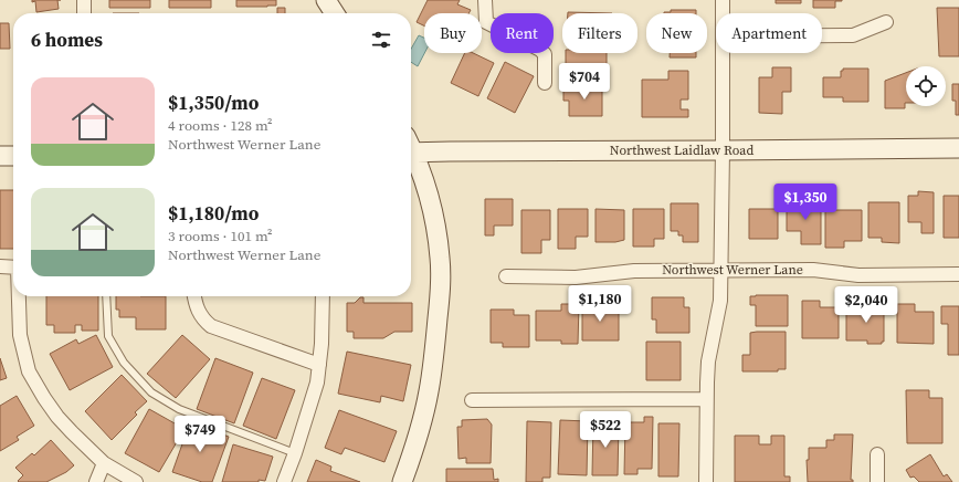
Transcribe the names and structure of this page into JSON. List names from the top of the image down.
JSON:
{
  "streets": {
    "main road": ["Northwest Laidlaw Road"],
    "street": ["Northwest Werner Lane"]
  },
  "page": {
    "chip": [
      "Buy",
      "Rent",
      "Filters",
      "New",
      "Apartment"
    ],
    "heading": "6 homes",
    "price": [
      "$704",
      "$1,350",
      "$1,180",
      "$2,040",
      "$522",
      "$749"
    ],
    "list": [
      {
        "name": "$1,350/mo",
        "note": "4 rooms · 128 m² · Northwest Werner Lane"
      },
      {
        "name": "$1,180/mo",
        "note": "3 rooms · 101 m² · Northwest Werner Lane"
      }
    ]
  }
}
